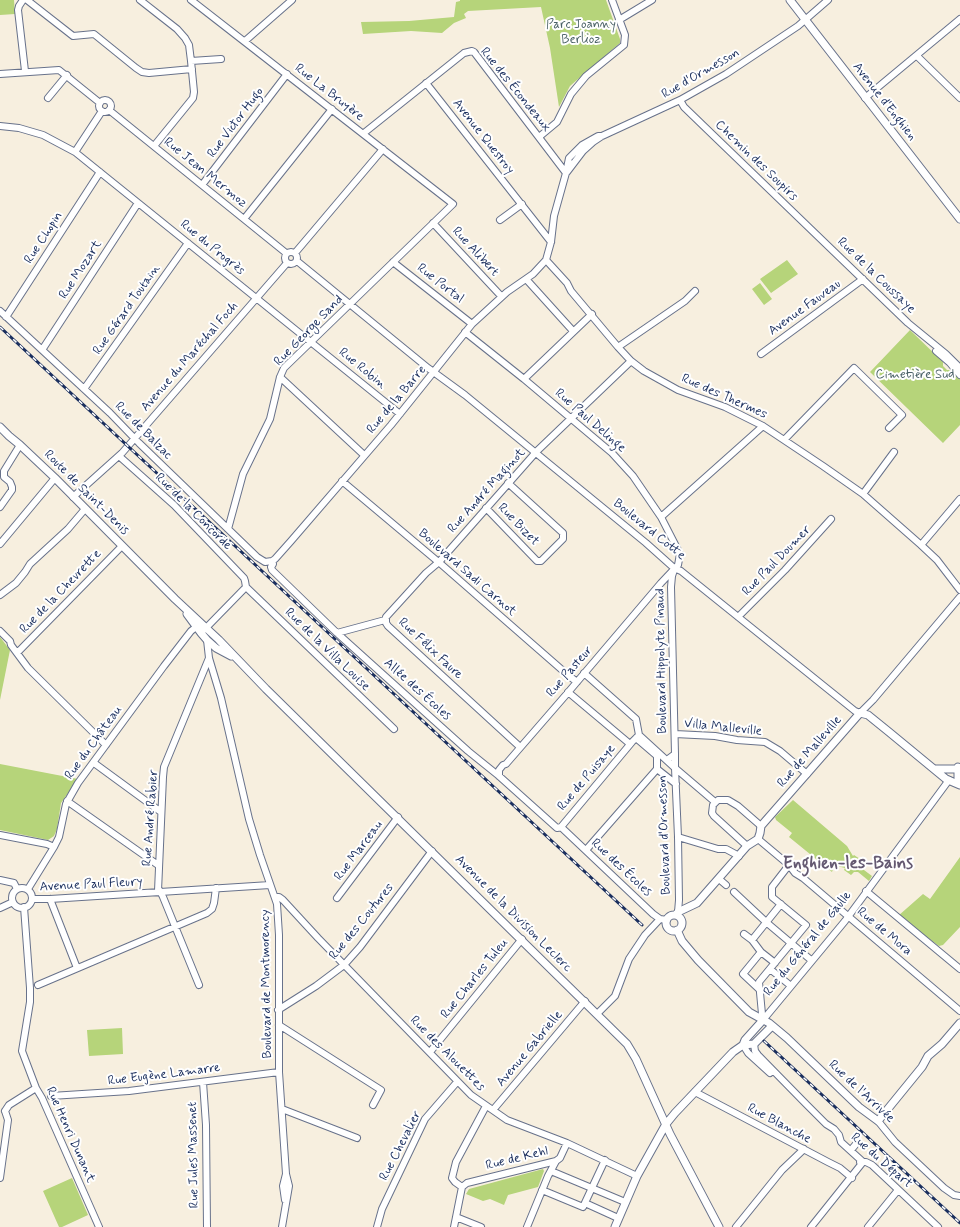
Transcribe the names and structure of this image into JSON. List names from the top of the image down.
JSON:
{
  "streets": {
    "main road": [
      "Avenue d'Enghien",
      "Route de Saint-Denis",
      "Boulevard Cotte",
      "Rue de Malleville",
      "Avenue de la Division Leclerc",
      "Rue du Général de Gaulle",
      "Rue de l'Arrivée"
    ],
    "street": [
      "Rue d'Ormesson",
      "Rue des Écondeaux",
      "Rue La Bruyère",
      "Rue Victor Hugo",
      "Avenue Questroy",
      "Chemin des Soupirs",
      "Rue Jean Mermoz",
      "Rue Chopin",
      "Rue du Progrès",
      "Rue Alibert",
      "Rue Mozart",
      "Rue de la Coussaye",
      "Rue Portal",
      "Avenue Fauveau",
      "Rue Gérard Toutain",
      "Rue George Sand",
      "Avenue du Maréchal Foch",
      "Rue Robin",
      "Rue des Thermes",
      "Rue de la Barre",
      "Rue Paul Delinge",
      "Rue de Balzac",
      "Rue André Maginot",
      "Rue de la Concorde",
      "Rue Bizet",
      "Rue Paul Doumer",
      "Boulevard Sadi Carnot",
      "Rue de la Chevrette",
      "Rue Félix Faure",
      "Rue de la Villa Louise",
      "Boulevard Hippolyte Pinaud",
      "Rue Pasteur",
      "Allée des Écoles",
      "Villa Malleville",
      "Rue du Château",
      "Rue de Puisaye",
      "Rue André Rabier",
      "Boulevard d'Ormesson",
      "Rue Marceau",
      "Rue des Écoles",
      "Avenue Paul Fleury",
      "Rue des Coutures",
      "Rue de Mora",
      "Rue Charles Tuleu",
      "Boulevard de Montmorency",
      "Avenue Gabrielle",
      "Rue des Alouettes",
      "Rue Eugène Lamarre",
      "Rue Blanche",
      "Rue Henri Dunant",
      "Rue Chevalier",
      "Rue Jules Massenet",
      "Rue de Kehl",
      "Rue du Départ"
    ]
  },
  "crossings": [
    ["Rue d'Ormesson", "Rue des Écondeaux"],
    ["Rue d'Ormesson", "Avenue d'Enghien"],
    ["Rue d'Ormesson", "Avenue Questroy"],
    ["Rue d'Ormesson", "Chemin des Soupirs"],
    ["Rue d'Ormesson", "Rue des Thermes"],
    ["Rue d'Ormesson", "Rue de la Barre"],
    ["Rue des Écondeaux", "Rue La Bruyère"],
    ["Rue des Écondeaux", "Avenue Questroy"],
    ["Rue La Bruyère", "Rue Victor Hugo"],
    ["Rue La Bruyère", "Rue George Sand"],
    ["Rue Victor Hugo", "Rue Jean Mermoz"],
    ["Chemin des Soupirs", "Rue de la Coussaye"],
    ["Rue Jean Mermoz", "Avenue du Maréchal Foch"],
    ["Rue Chopin", "Rue du Progrès"],
    ["Rue Chopin", "Rue de Balzac"],
    ["Rue du Progrès", "Rue Mozart"],
    ["Rue du Progrès", "Rue Gérard Toutain"],
    ["Rue du Progrès", "Rue George Sand"],
    ["Rue du Progrès", "Avenue du Maréchal Foch"],
    ["Rue du Progrès", "Rue Robin"],
    ["Rue Alibert", "Rue George Sand"],
    ["Rue Alibert", "Rue de la Barre"],
    ["Rue Mozart", "Rue de Balzac"],
    ["Rue de la Coussaye", "Avenue Fauveau"],
    ["Rue Portal", "Rue George Sand"],
    ["Rue Portal", "Rue de la Barre"],
    ["Rue Gérard Toutain", "Rue de Balzac"],
    ["Rue George Sand", "Rue Robin"],
    ["Rue George Sand", "Rue de Balzac"],
    ["Rue George Sand", "Boulevard Cotte"],
    ["Avenue du Maréchal Foch", "Rue de Balzac"],
    ["Avenue du Maréchal Foch", "Route de Saint-Denis"],
    ["Avenue du Maréchal Foch", "Rue de la Concorde"],
    ["Rue Robin", "Rue de la Barre"],
    ["Rue des Thermes", "Rue de la Barre"],
    ["Rue des Thermes", "Rue André Maginot"],
    ["Rue de la Barre", "Rue Paul Delinge"],
    ["Rue de la Barre", "Rue de Balzac"],
    ["Rue de la Barre", "Boulevard Cotte"],
    ["Rue de la Barre", "Boulevard Sadi Carnot"],
    ["Rue de la Barre", "Allée des Écoles"],
    ["Rue Paul Delinge", "Rue André Maginot"],
    ["Rue Paul Delinge", "Boulevard Cotte"],
    ["Rue Paul Delinge", "Boulevard Hippolyte Pinaud"],
    ["Rue Paul Delinge", "Rue Pasteur"],
    ["Rue de Balzac", "Allée des Écoles"],
    ["Rue André Maginot", "Rue Bizet"],
    ["Rue André Maginot", "Boulevard Cotte"],
    ["Rue André Maginot", "Boulevard Sadi Carnot"],
    ["Rue André Maginot", "Rue Félix Faure"],
    ["Route de Saint-Denis", "Rue de la Chevrette"],
    ["Route de Saint-Denis", "Avenue de la Division Leclerc"],
    ["Rue de la Concorde", "Rue de la Villa Louise"],
    ["Boulevard Cotte", "Rue Paul Doumer"],
    ["Boulevard Cotte", "Boulevard Hippolyte Pinaud"],
    ["Boulevard Cotte", "Rue Pasteur"],
    ["Boulevard Cotte", "Rue de Malleville"],
    ["Boulevard Cotte", "Rue du Général de Gaulle"],
    ["Boulevard Sadi Carnot", "Rue Félix Faure"],
    ["Boulevard Sadi Carnot", "Rue Pasteur"],
    ["Rue Félix Faure", "Rue Pasteur"],
    ["Boulevard Hippolyte Pinaud", "Rue Pasteur"],
    ["Boulevard Hippolyte Pinaud", "Villa Malleville"],
    ["Boulevard Hippolyte Pinaud", "Boulevard d'Ormesson"],
    ["Rue Pasteur", "Allée des Écoles"],
    ["Allée des Écoles", "Rue de Puisaye"],
    ["Allée des Écoles", "Rue des Écoles"],
    ["Villa Malleville", "Rue de Malleville"],
    ["Rue du Château", "Avenue Paul Fleury"],
    ["Rue du Château", "Avenue de la Division Leclerc"],
    ["Rue du Château", "Rue Henri Dunant"],
    ["Rue de Malleville", "Rue de Mora"],
    ["Rue de Puisaye", "Boulevard d'Ormesson"],
    ["Rue de Puisaye", "Rue des Écoles"],
    ["Rue André Rabier", "Avenue Paul Fleury"],
    ["Rue André Rabier", "Avenue de la Division Leclerc"],
    ["Rue André Rabier", "Boulevard de Montmorency"],
    ["Rue Marceau", "Avenue de la Division Leclerc"],
    ["Avenue Paul Fleury", "Boulevard de Montmorency"],
    ["Avenue Paul Fleury", "Rue Henri Dunant"],
    ["Avenue de la Division Leclerc", "Rue des Coutures"],
    ["Avenue de la Division Leclerc", "Rue du Général de Gaulle"],
    ["Avenue de la Division Leclerc", "Rue Charles Tuleu"],
    ["Avenue de la Division Leclerc", "Boulevard de Montmorency"],
    ["Avenue de la Division Leclerc", "Avenue Gabrielle"],
    ["Rue des Coutures", "Boulevard de Montmorency"],
    ["Rue des Coutures", "Rue des Alouettes"],
    ["Rue de Mora", "Rue du Général de Gaulle"],
    ["Rue du Général de Gaulle", "Rue des Alouettes"],
    ["Rue du Général de Gaulle", "Rue de l'Arrivée"],
    ["Rue du Général de Gaulle", "Rue Blanche"],
    ["Rue Charles Tuleu", "Rue des Alouettes"],
    ["Boulevard de Montmorency", "Rue des Alouettes"],
    ["Boulevard de Montmorency", "Rue Eugène Lamarre"],
    ["Avenue Gabrielle", "Rue des Alouettes"],
    ["Rue des Alouettes", "Rue Chevalier"],
    ["Rue des Alouettes", "Rue de Kehl"],
    ["Rue Eugène Lamarre", "Rue Jules Massenet"]
  ],
  "districts": ["Enghien-les-Bains"],
  "parks": ["Parc Joanny Berlioz", "Cimetière Sud"]
}
